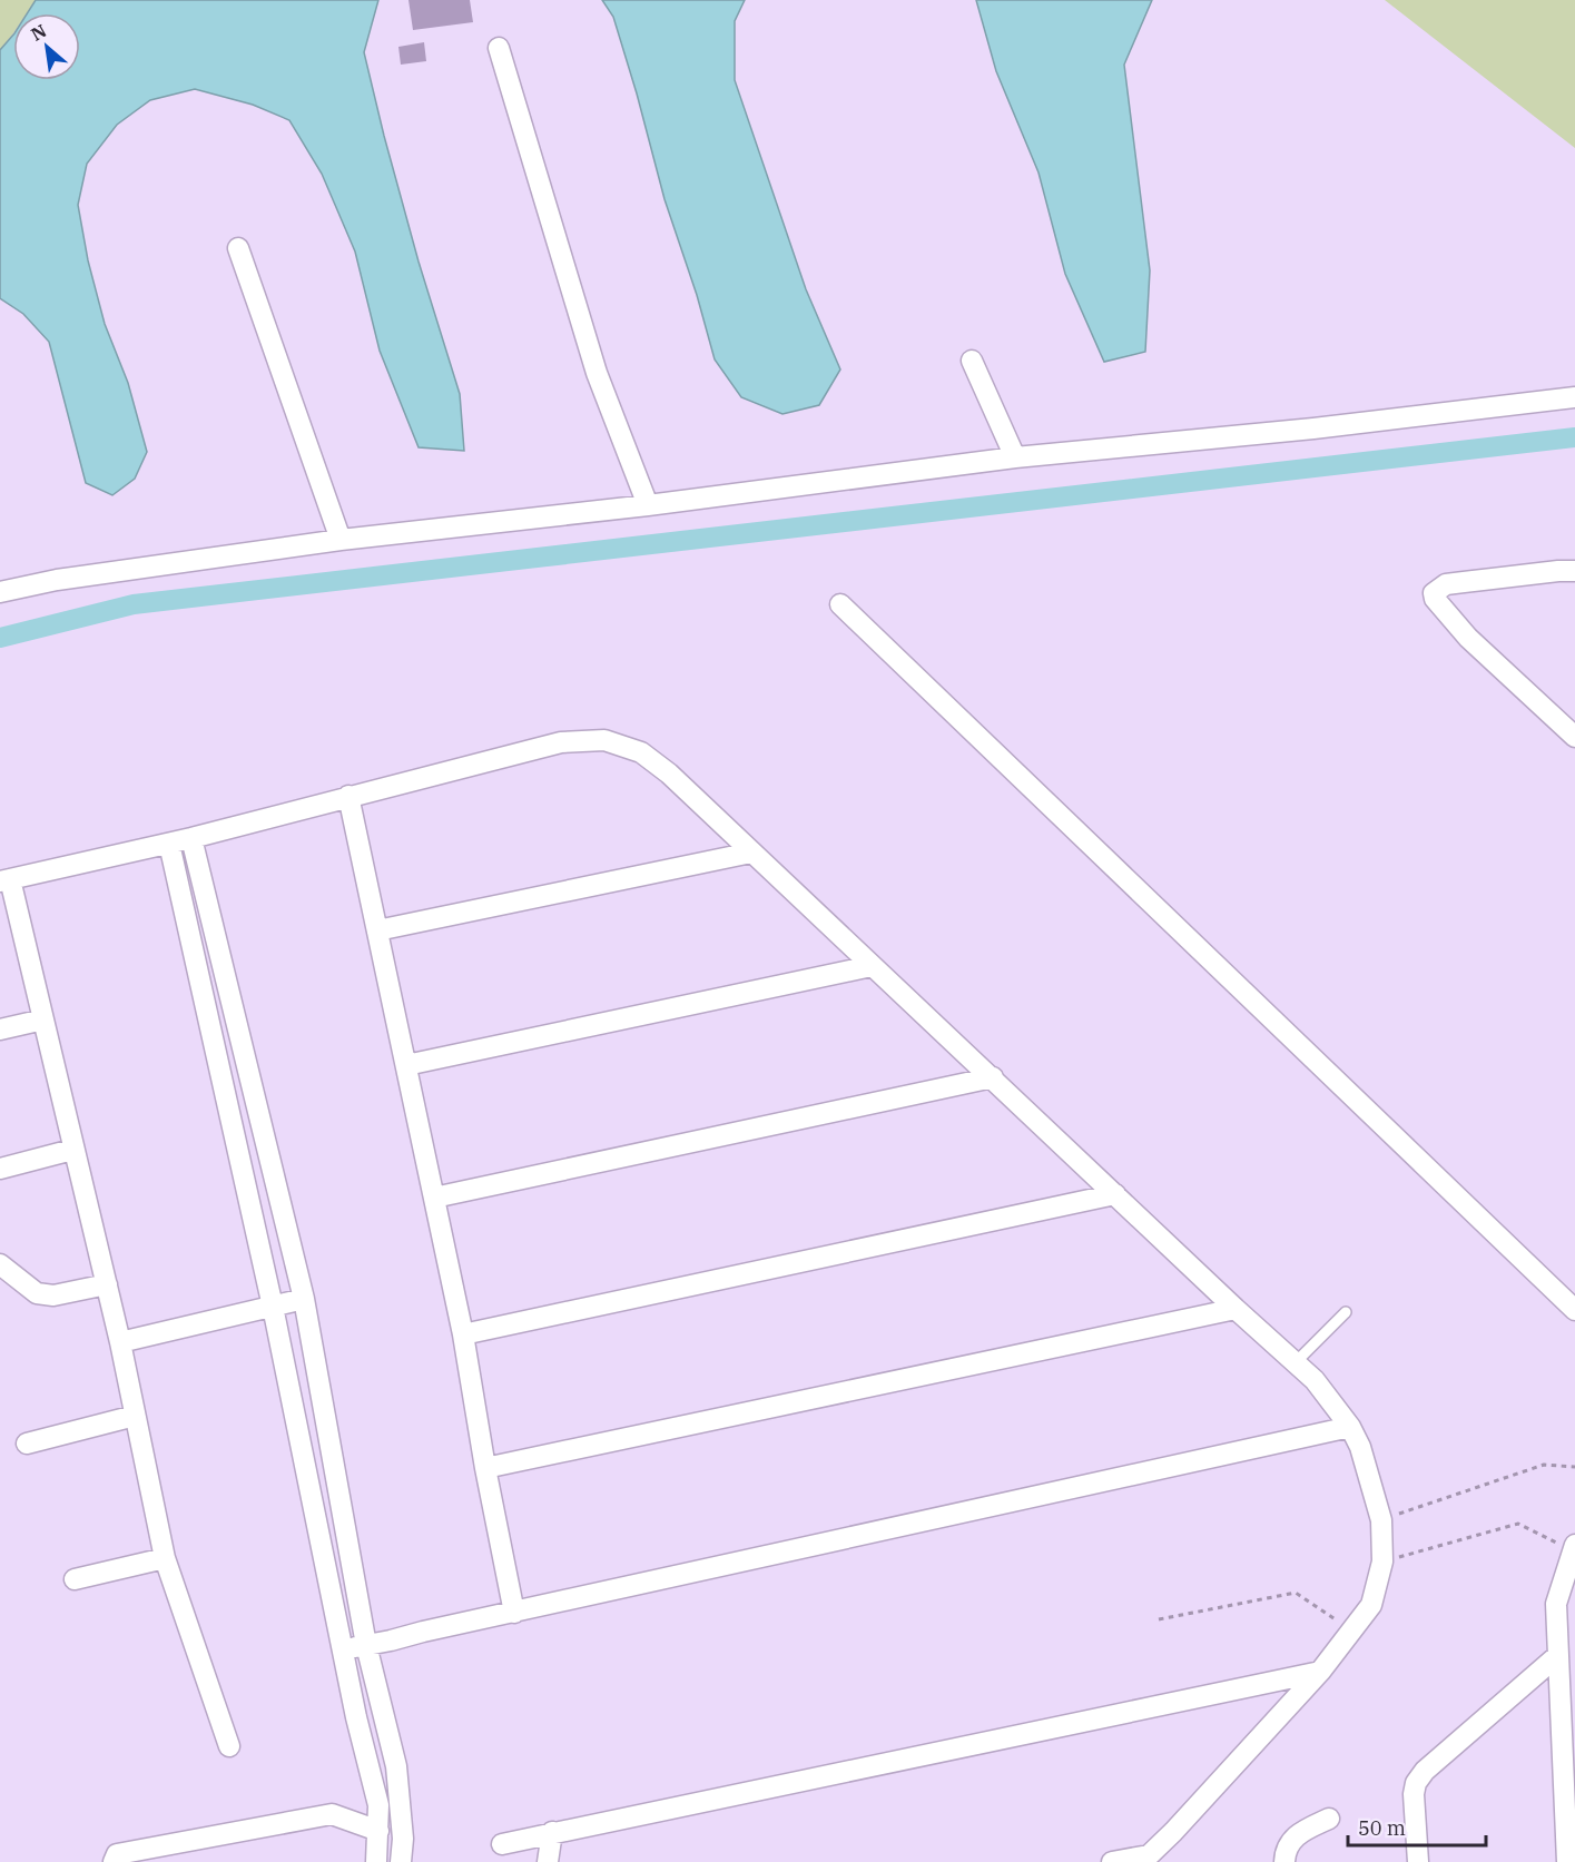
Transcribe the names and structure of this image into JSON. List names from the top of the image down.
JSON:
{
  "scale_bar": "50 m",
  "north": "top left"
}
